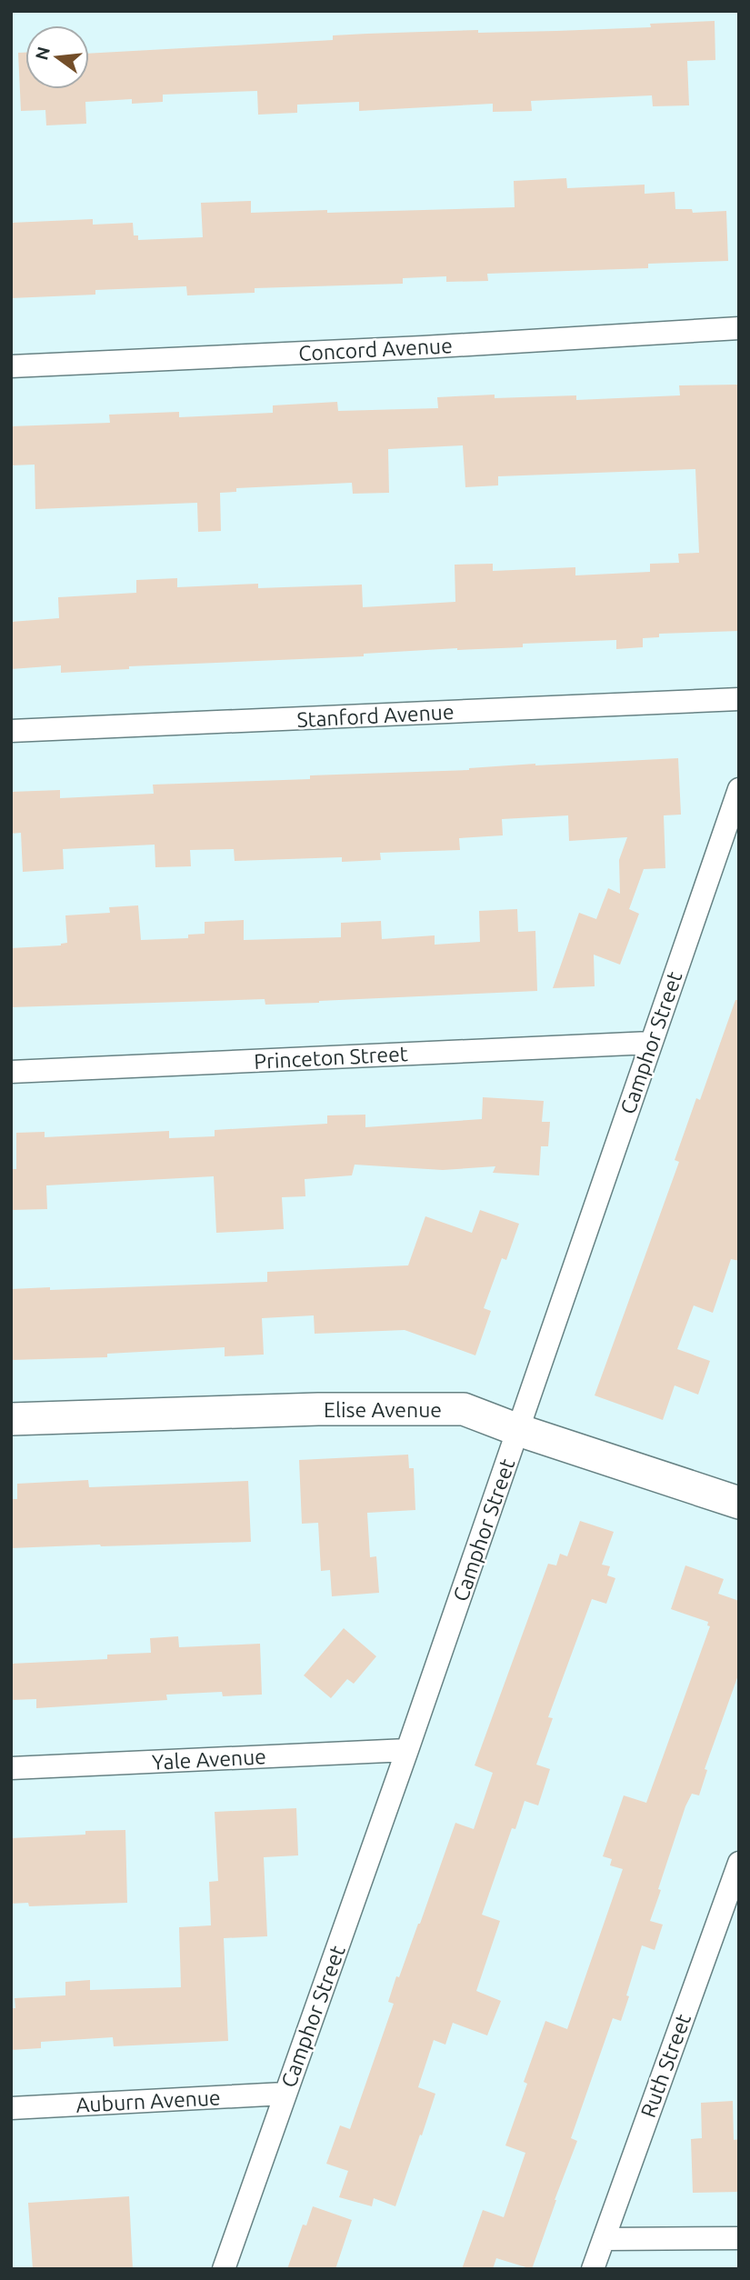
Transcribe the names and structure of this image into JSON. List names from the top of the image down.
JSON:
{
  "streets": {
    "street": [
      "Concord Avenue",
      "Stanford Avenue",
      "Camphor Street",
      "Princeton Street",
      "Elise Avenue",
      "Yale Avenue",
      "Ruth Street",
      "Auburn Avenue"
    ]
  },
  "crossings": [
    ["Camphor Street", "Princeton Street"],
    ["Camphor Street", "Elise Avenue"],
    ["Camphor Street", "Yale Avenue"],
    ["Camphor Street", "Auburn Avenue"]
  ],
  "north": "left"
}
